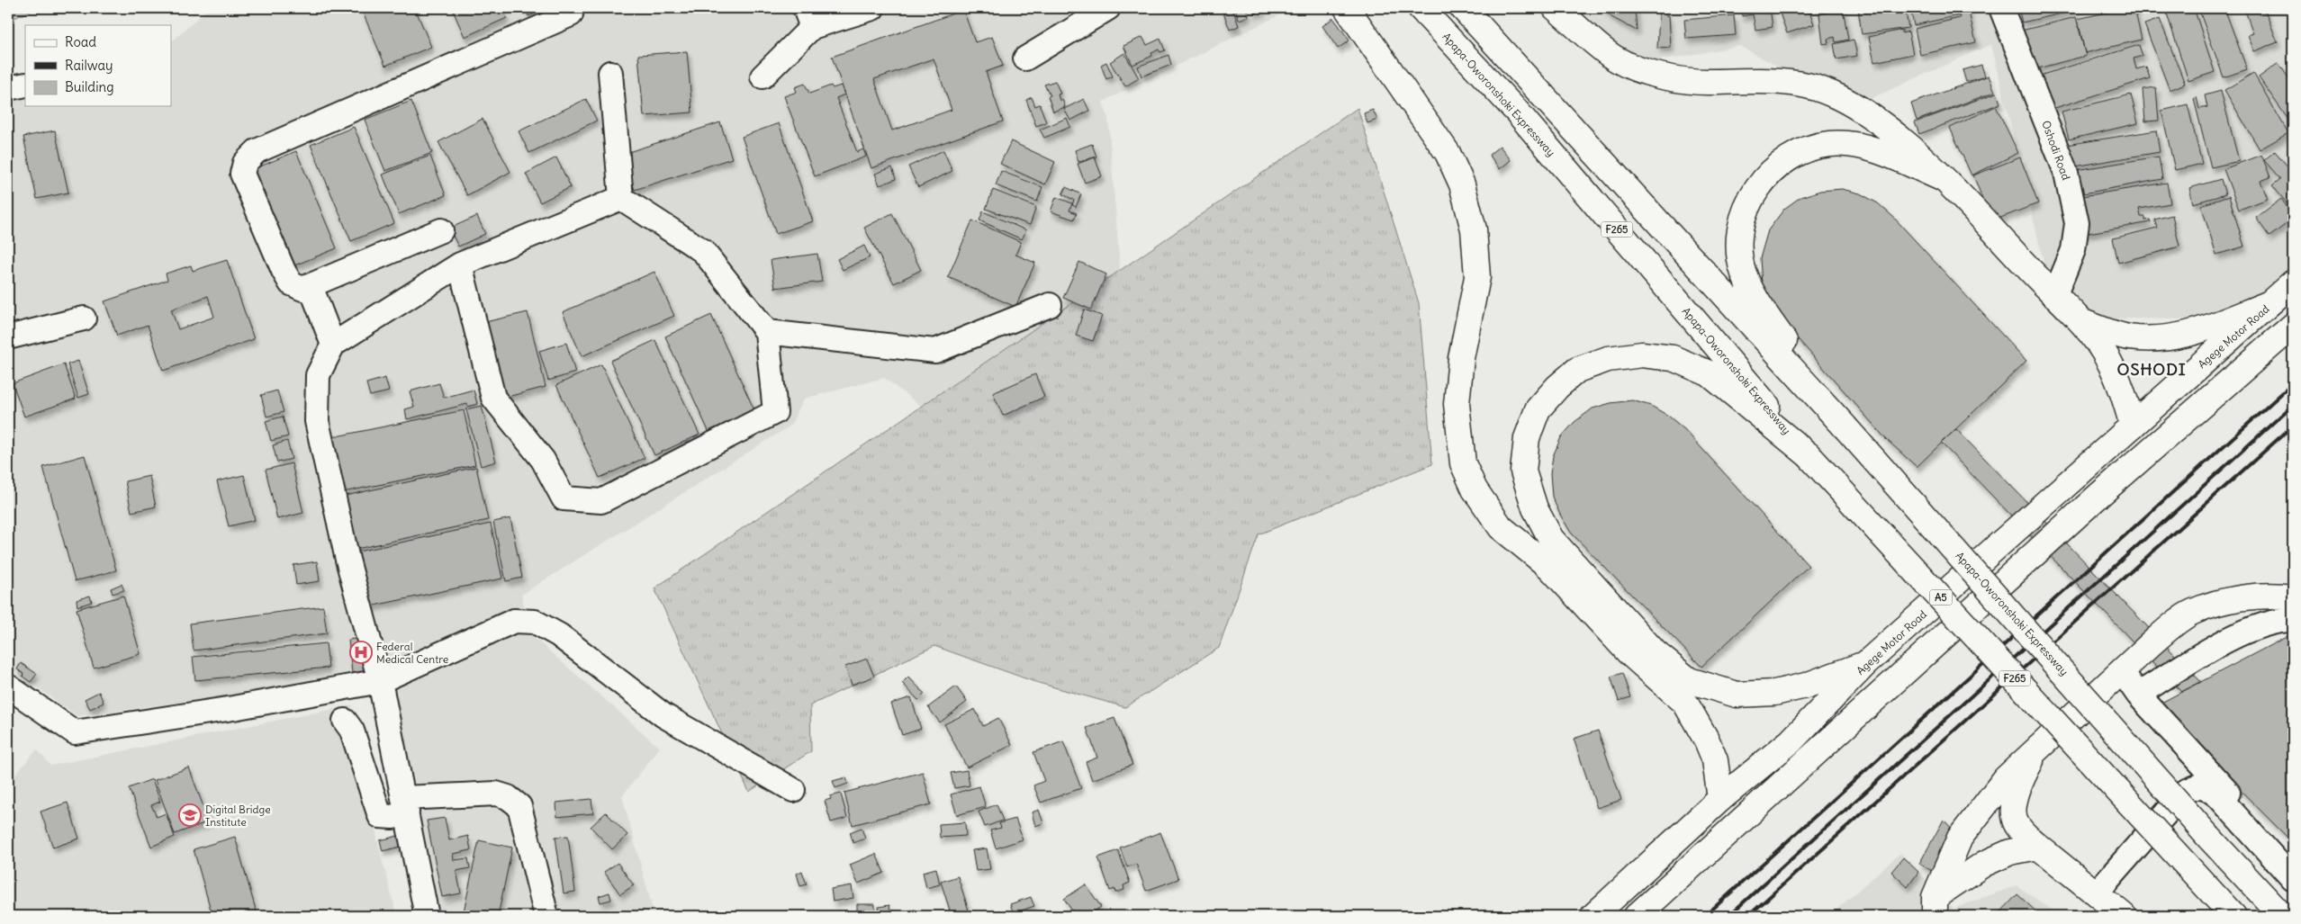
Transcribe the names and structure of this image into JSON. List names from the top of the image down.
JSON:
{
  "streets": {
    "main road": [
      "Apapa-Oworonshoki Expressway",
      "F265",
      "Agege Motor Road",
      "A5"
    ],
    "street": ["Oshodi Road"]
  },
  "districts": ["OSHODI"],
  "places": {
    "hospital": ["Federal Medical Centre"],
    "school or university": ["Digital Bridge Institute"]
  },
  "legend": ["Road", "Railway", "Building"]
}
